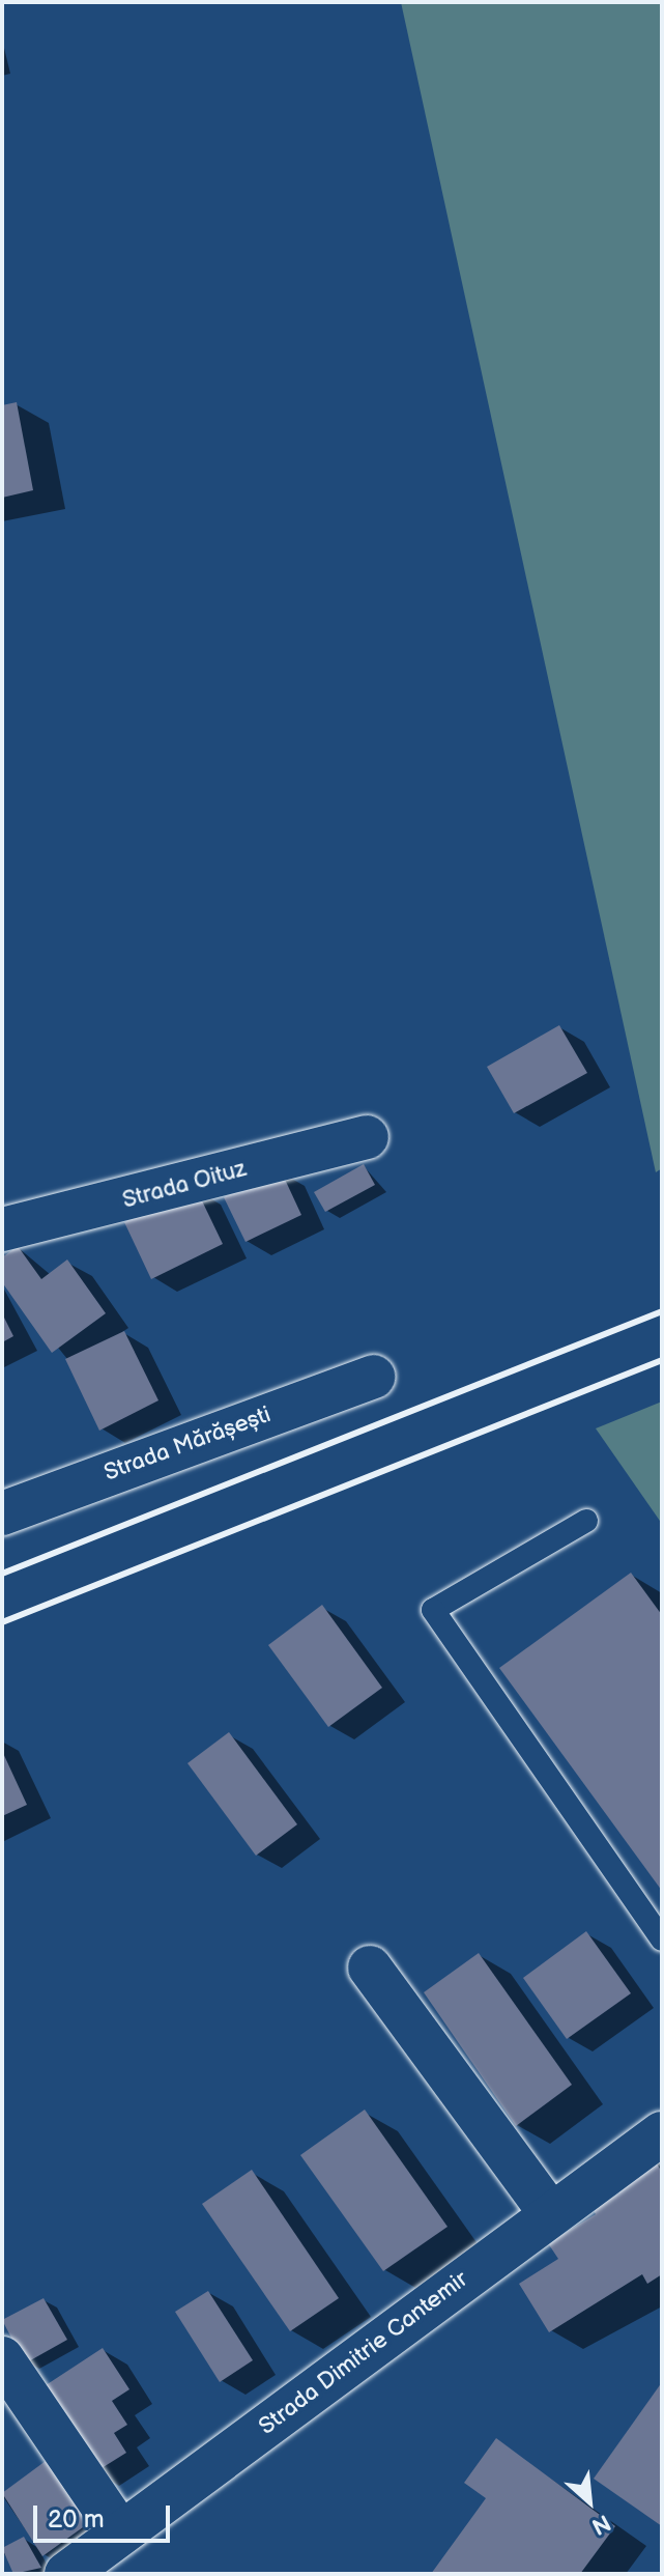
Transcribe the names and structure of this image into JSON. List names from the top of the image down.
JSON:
{
  "streets": {
    "street": ["Strada Oituz", "Strada Mărășești", "Strada Dimitrie Cantemir"]
  },
  "scale_bar": "20 m",
  "north": "bottom right"
}
